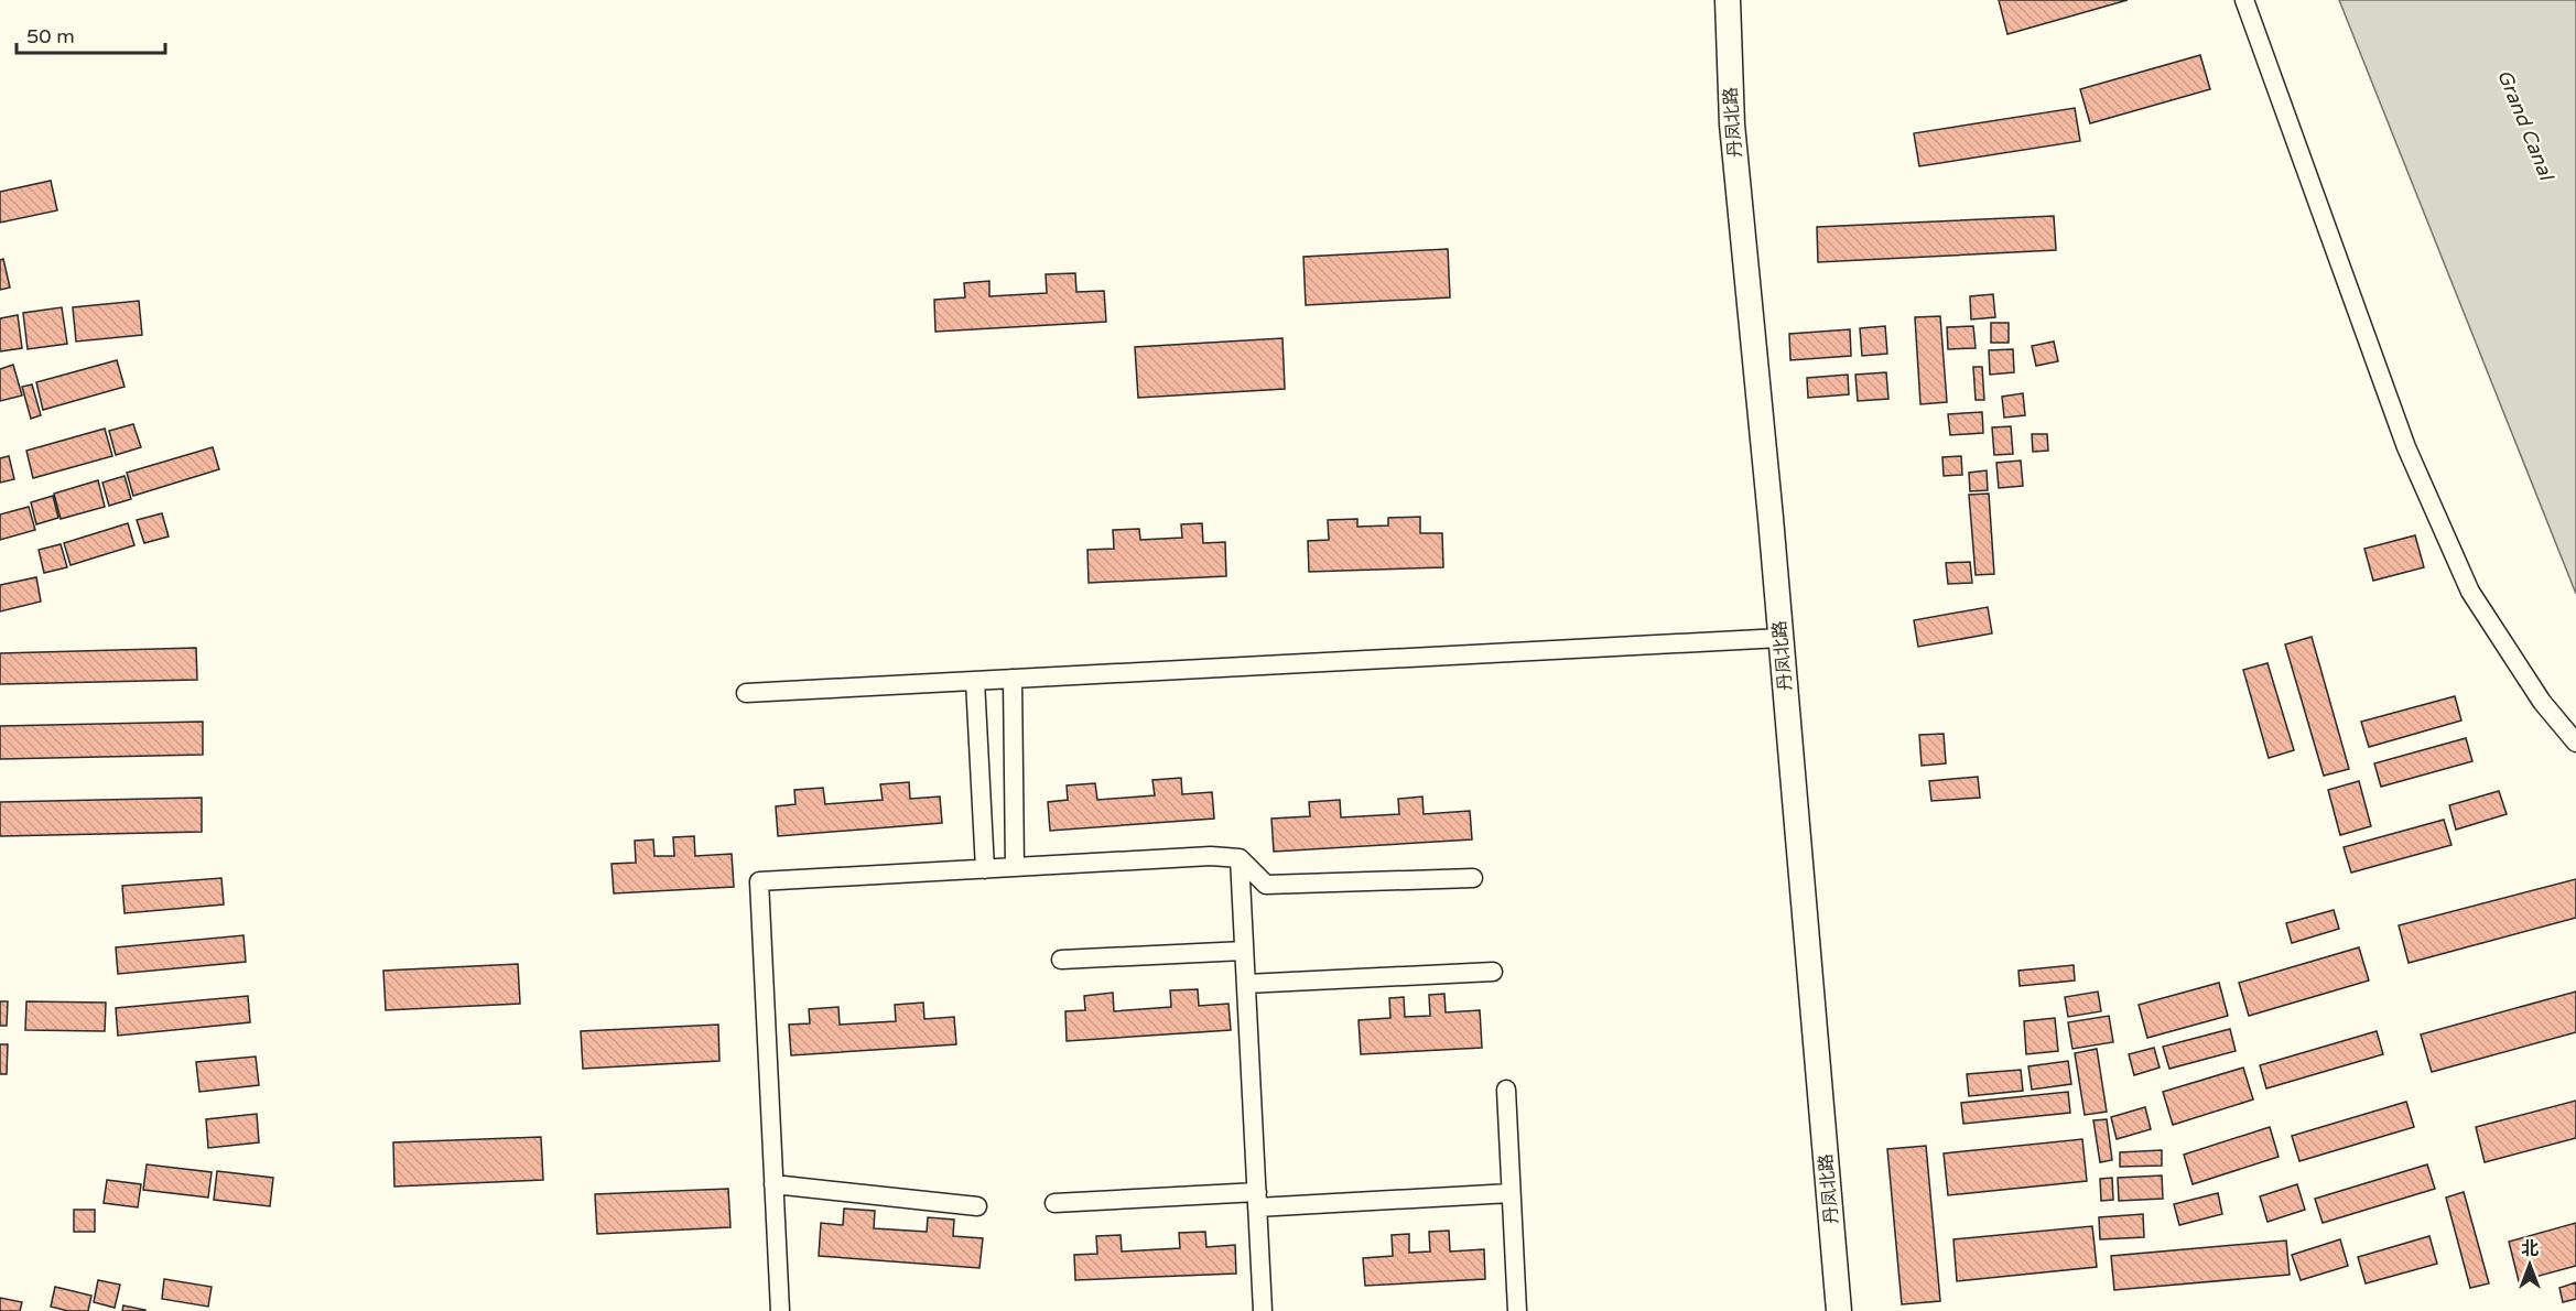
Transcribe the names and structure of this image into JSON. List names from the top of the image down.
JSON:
{
  "streets": {
    "main road": ["丹凤北路"]
  },
  "water": ["Grand Canal"],
  "scale_bar": "50 m",
  "north": "top"
}
